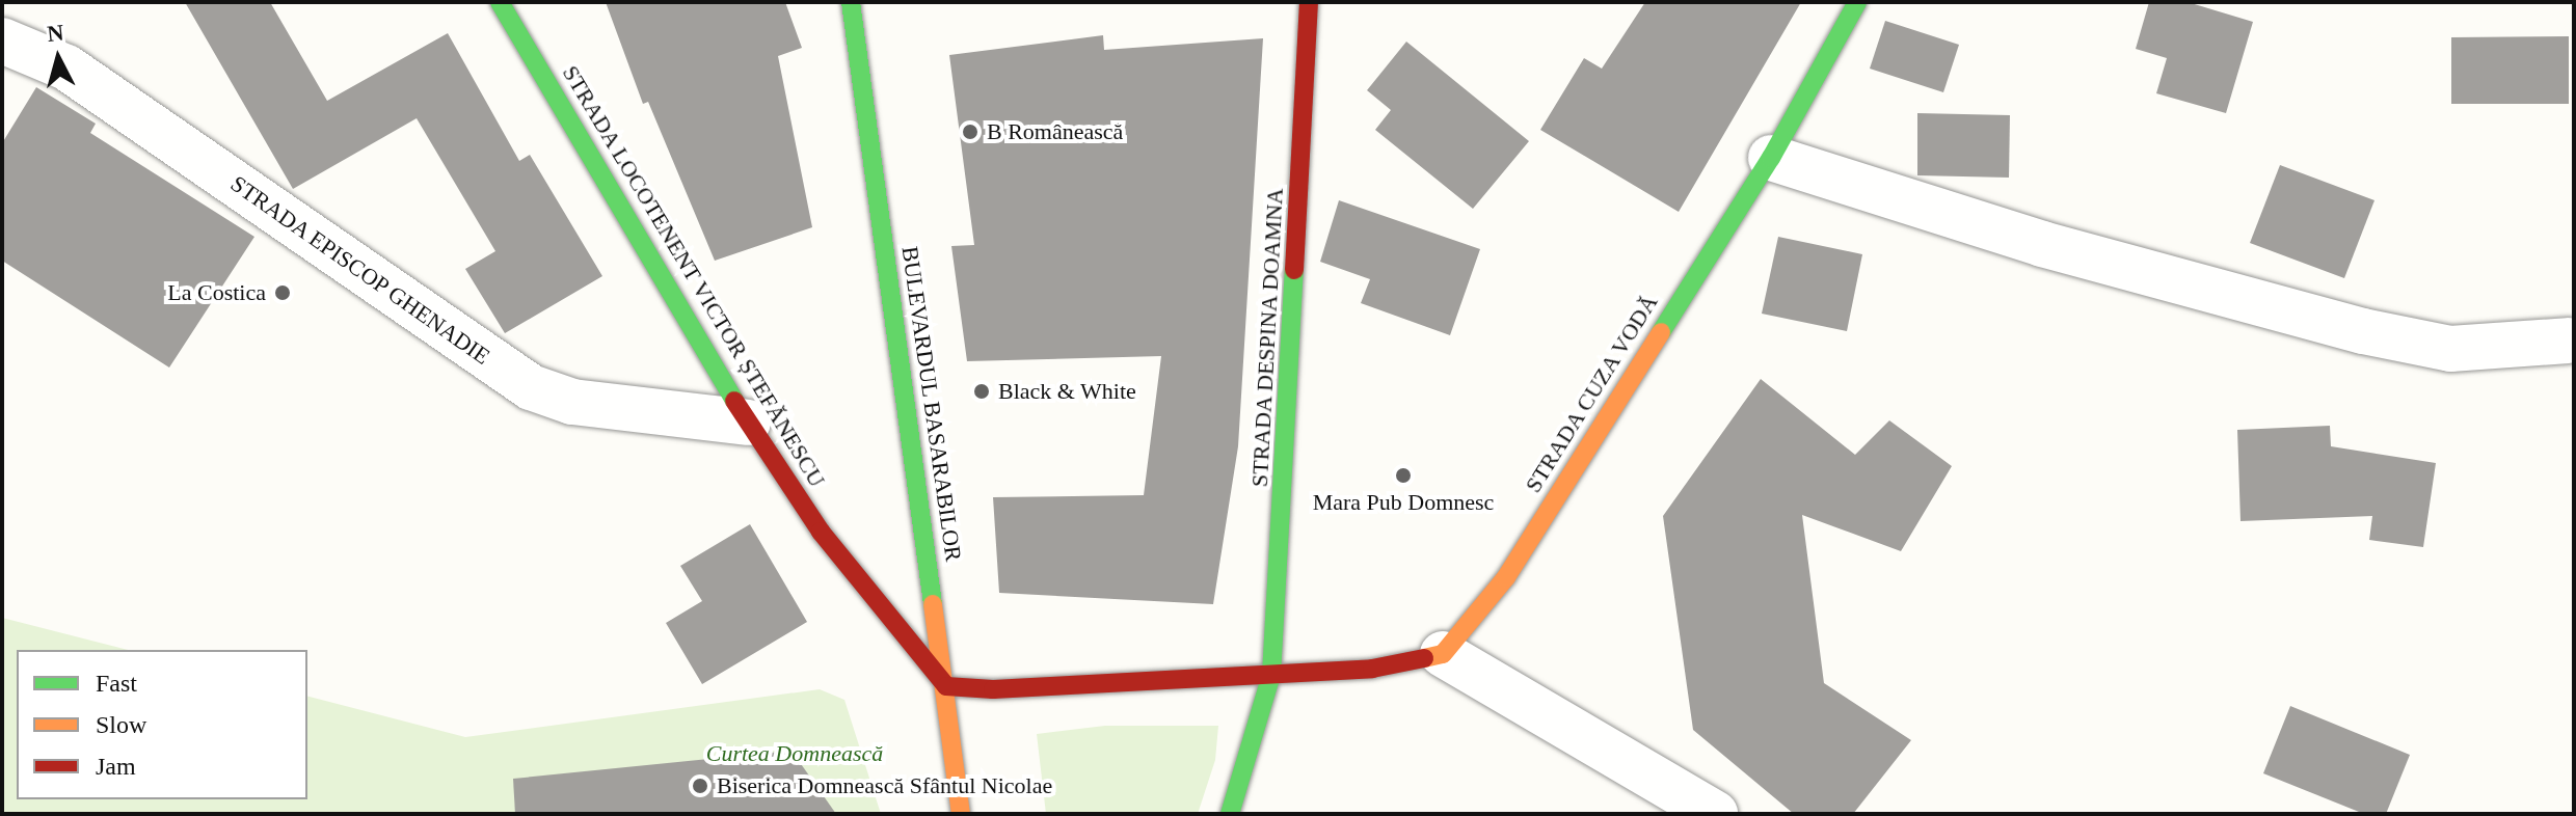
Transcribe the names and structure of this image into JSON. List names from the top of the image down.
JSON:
{
  "streets": {
    "street": [
      "STRADA EPISCOP GHENADIE",
      "STRADA LOCOTENENT VICTOR ȘTEFĂNESCU",
      "STRADA DESPINA DOAMNA",
      "STRADA CUZA VODĂ",
      "BULEVARDUL BASARABILOR"
    ]
  },
  "crossings": [
    ["STRADA EPISCOP GHENADIE", "STRADA LOCOTENENT VICTOR ȘTEFĂNESCU"],
    ["STRADA LOCOTENENT VICTOR ȘTEFĂNESCU", "BULEVARDUL BASARABILOR"]
  ],
  "parks": ["Curtea Domnească"],
  "places": [
    "B Românească",
    "La Costica",
    "Black & White",
    "Mara Pub Domnesc",
    "Biserica Domnească Sfântul Nicolae"
  ],
  "legend": ["Fast", "Slow", "Jam"],
  "north": "top"
}
